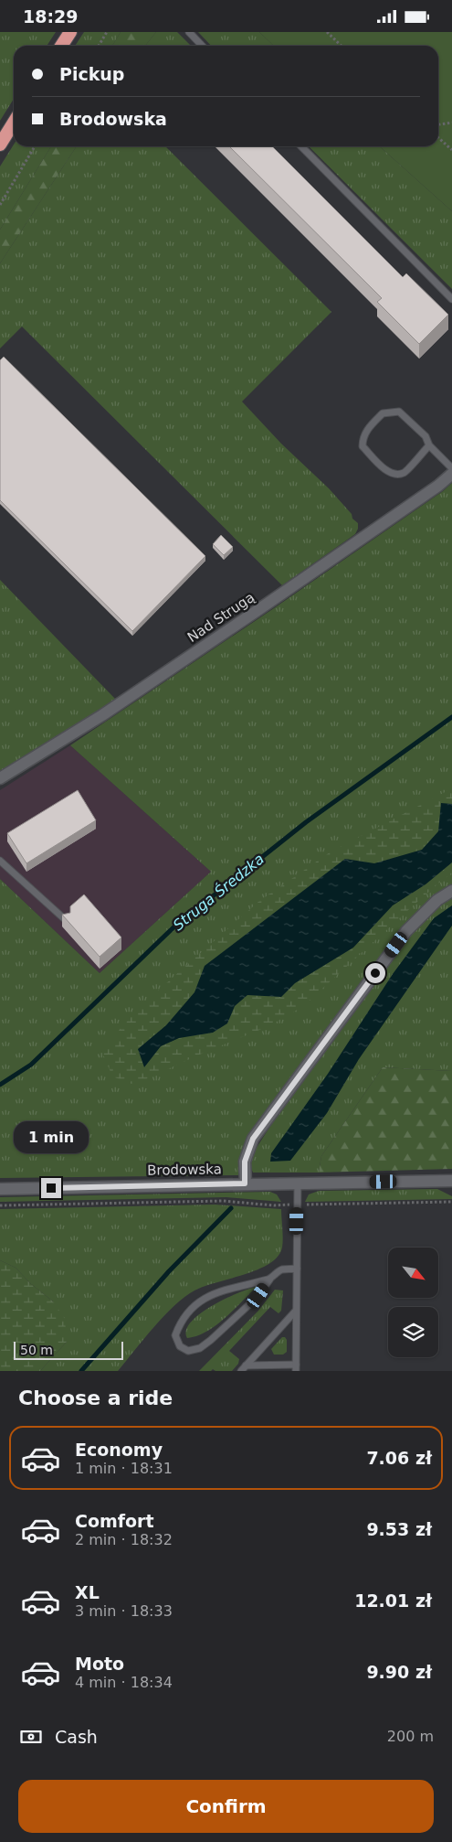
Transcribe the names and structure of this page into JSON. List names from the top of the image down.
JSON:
{
  "streets": {
    "street": ["Nad Strugą", "Brodowska"]
  },
  "water": ["Struga Średzka"],
  "scale_bar": "50 m",
  "north": "bottom right",
  "page": {
    "status": "18:29",
    "banner": ["Pickup", "Brodowska"],
    "bubble": "1 min",
    "scale": "50 m",
    "heading": "Choose a ride",
    "list": [
      {
        "name": "Economy",
        "note": "1 min · 18:31",
        "value": "7.06 zł"
      },
      {
        "name": "Comfort",
        "note": "2 min · 18:32",
        "value": "9.53 zł"
      },
      {
        "name": "XL",
        "note": "3 min · 18:33",
        "value": "12.01 zł"
      },
      {
        "name": "Moto",
        "note": "4 min · 18:34",
        "value": "9.90 zł"
      }
    ],
    "pay": ["Cash", "200 m"],
    "buttons": "Confirm"
  }
}
